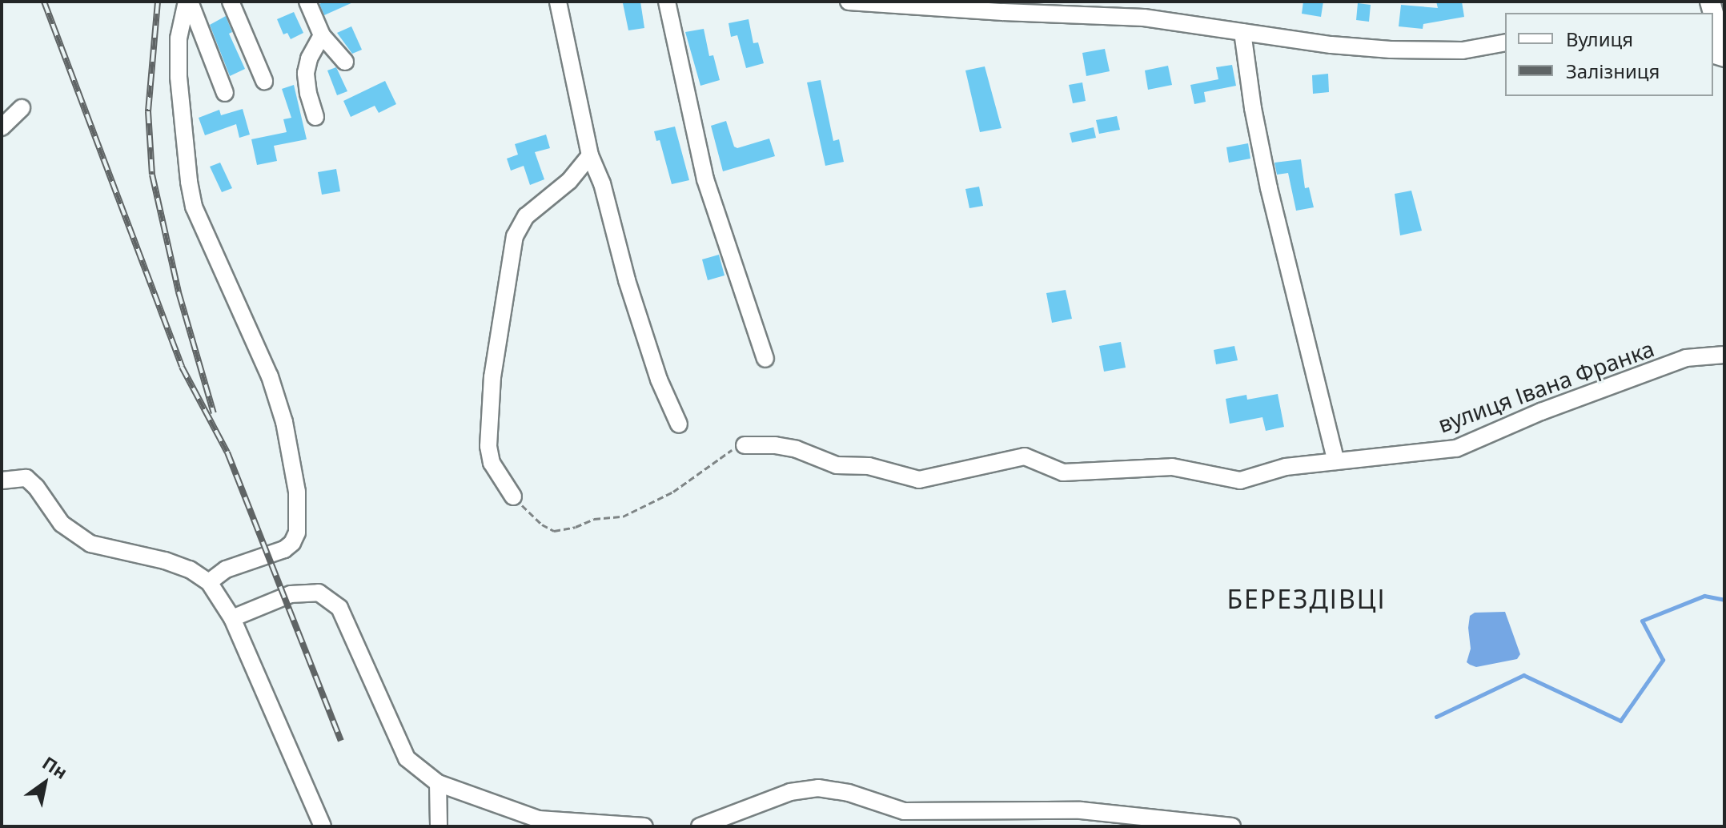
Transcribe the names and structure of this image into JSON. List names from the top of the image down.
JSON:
{
  "streets": {
    "street": ["вулиця Івана Франка"]
  },
  "districts": ["БЕРЕЗДІВЦІ"],
  "legend": ["Вулиця", "Залізниця"],
  "north": "top right"
}
